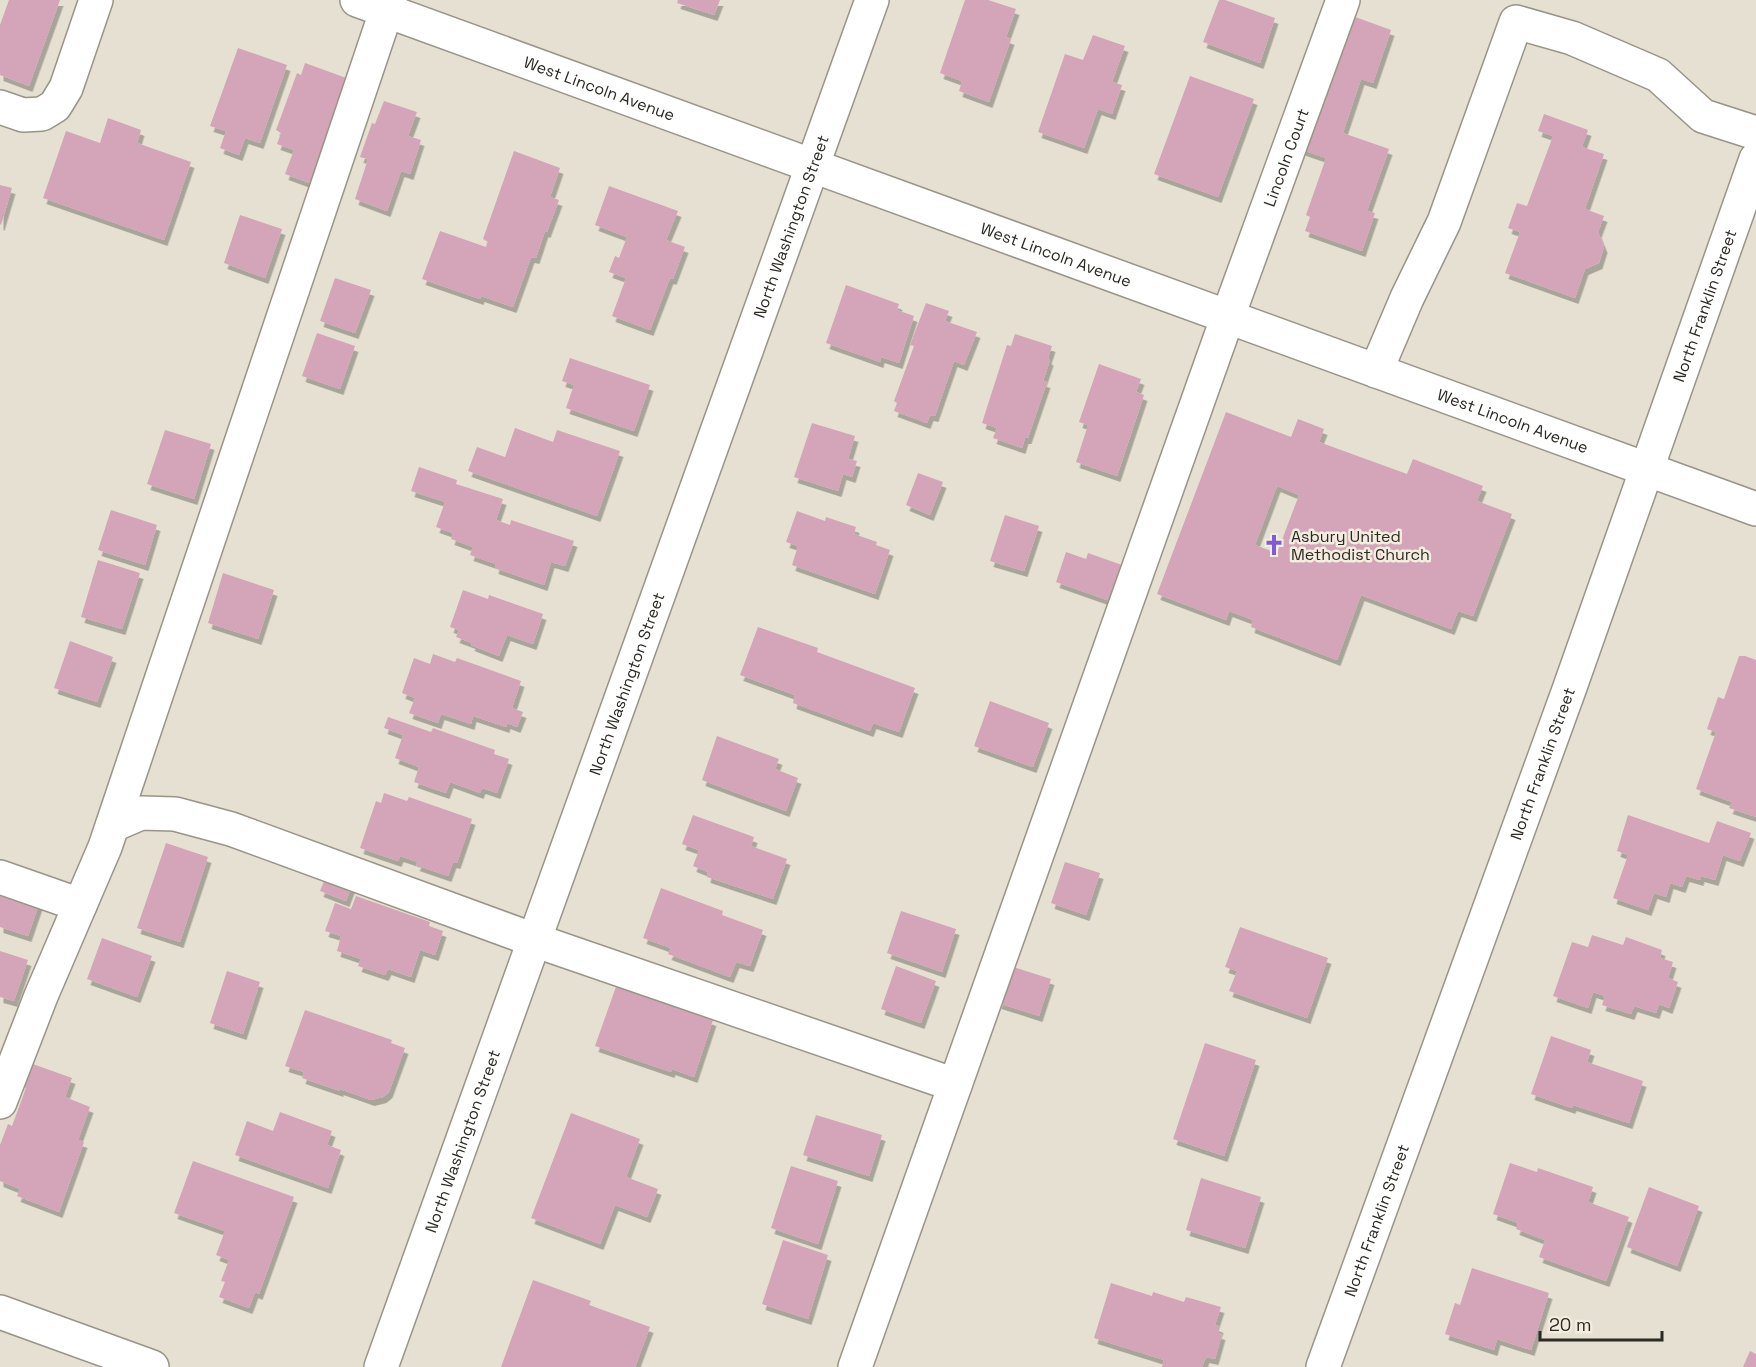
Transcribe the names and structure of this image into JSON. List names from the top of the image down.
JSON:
{
  "streets": {
    "street": [
      "West Lincoln Avenue",
      "Lincoln Court",
      "North Washington Street",
      "North Franklin Street"
    ]
  },
  "crossings": [
    ["West Lincoln Avenue", "Lincoln Court"],
    ["West Lincoln Avenue", "North Washington Street"],
    ["West Lincoln Avenue", "North Franklin Street"]
  ],
  "places": {
    "church": ["Asbury United Methodist Church"]
  },
  "scale_bar": "20 m"
}
